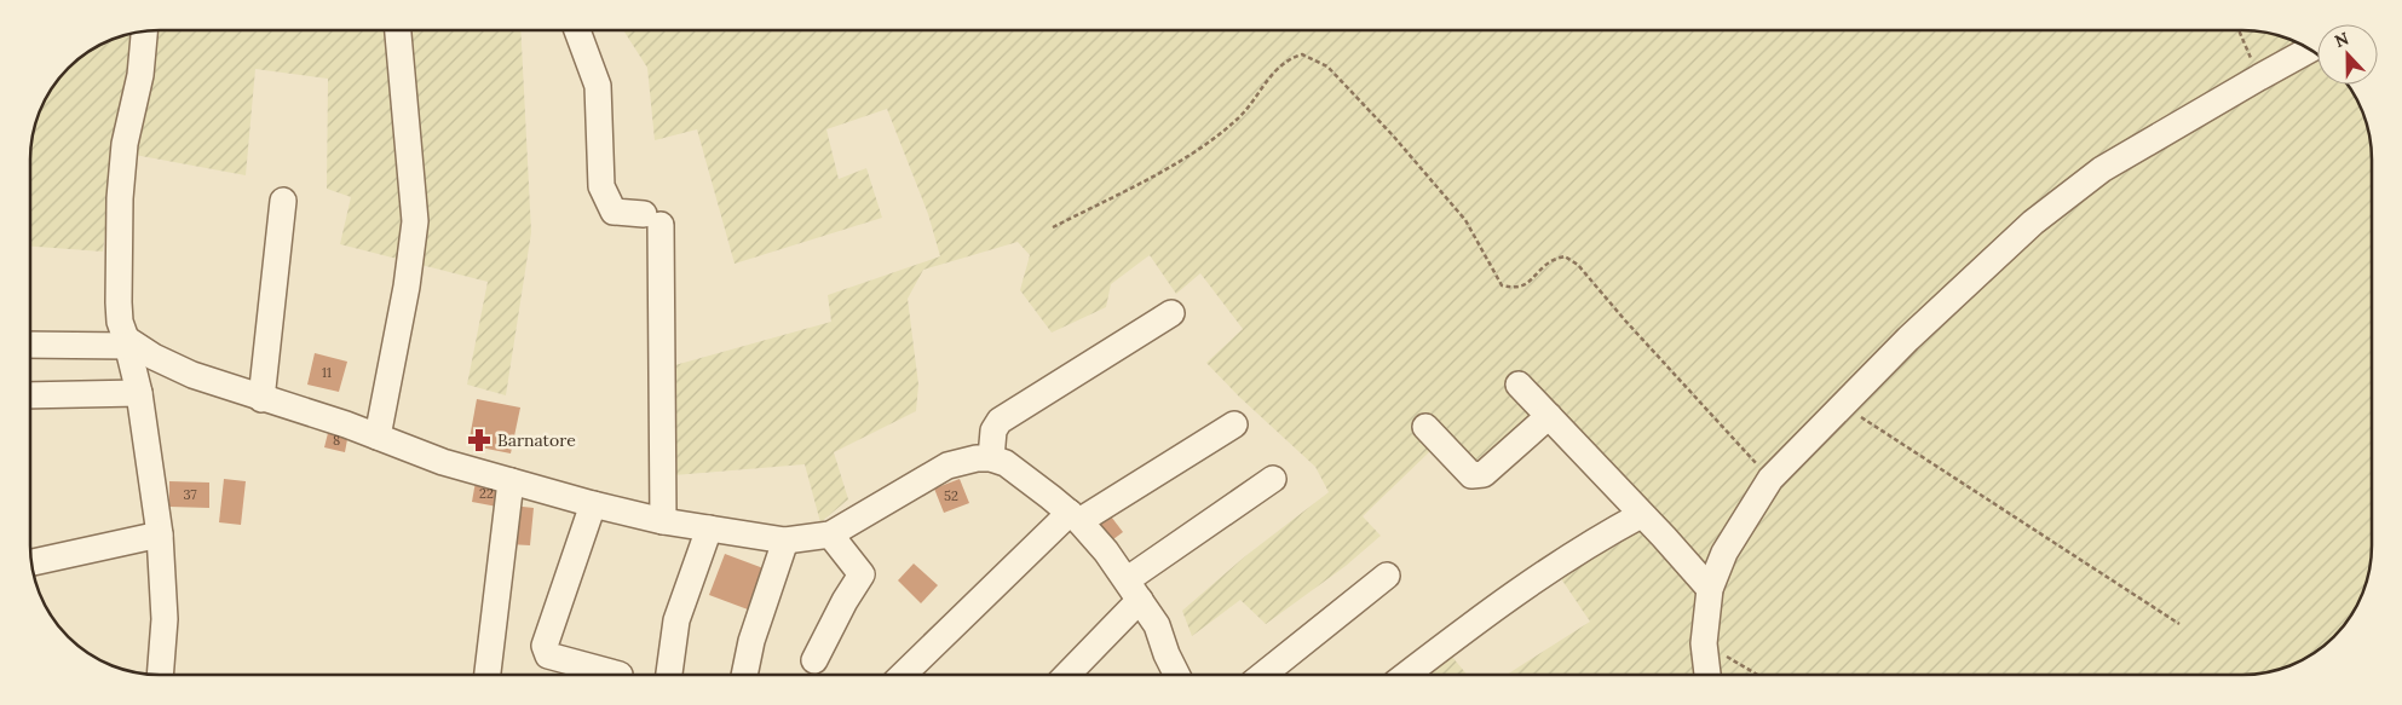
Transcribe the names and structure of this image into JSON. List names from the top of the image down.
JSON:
{
  "places": {
    "pharmacy": ["Barnatore"]
  },
  "house_numbers": [
    "11",
    "8",
    "22",
    "37",
    "52"
  ],
  "north": "top"
}
